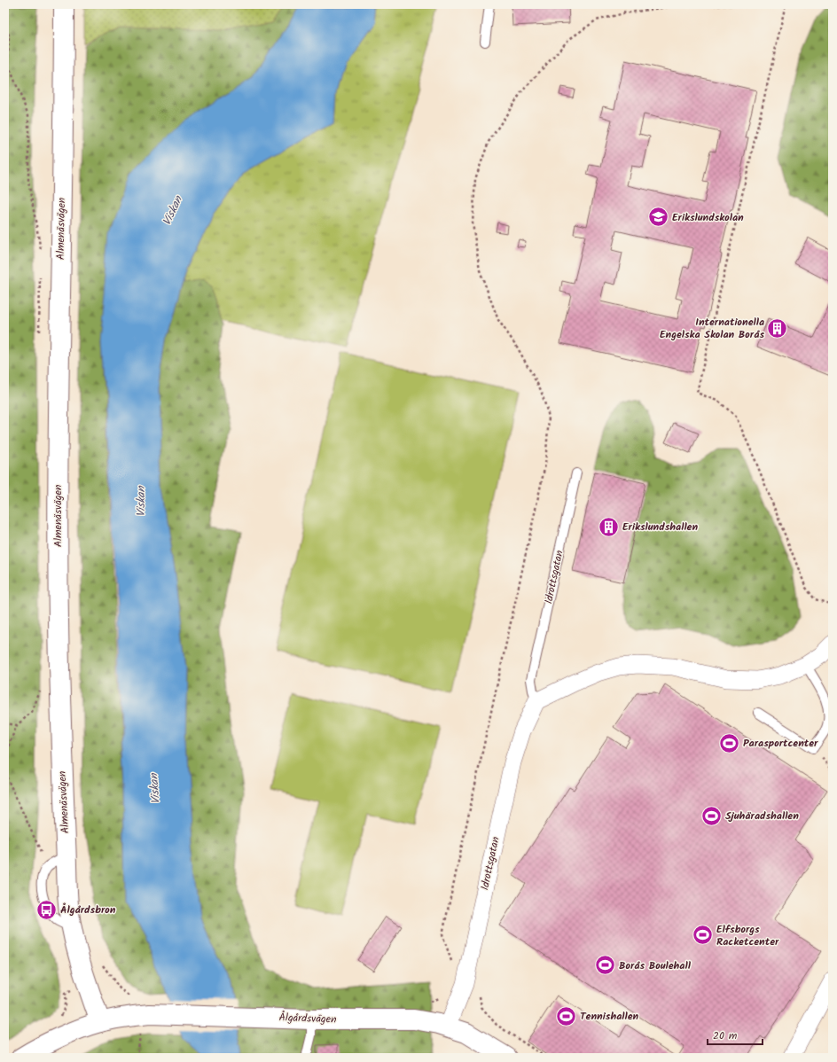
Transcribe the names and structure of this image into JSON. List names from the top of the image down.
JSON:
{
  "streets": {
    "street": ["Almenäsvägen", "Idrottsgatan", "Ålgårdsvägen"]
  },
  "crossings": [
    ["Almenäsvägen", "Ålgårdsvägen"],
    ["Idrottsgatan", "Ålgårdsvägen"]
  ],
  "water": ["Viskan"],
  "places": {
    "school or university": ["Erikslundskolan"],
    "building": ["Internationella Engelska Skolan Borås", "Erikslundshallen"],
    "sports": [
      "Parasportcenter",
      "Sjuhäradshallen",
      "Elfsborgs Racketcenter",
      "Borås Boulehall",
      "Tennishallen"
    ],
    "bus stop": ["Ålgårdsbron"]
  },
  "scale_bar": "20 m"
}
